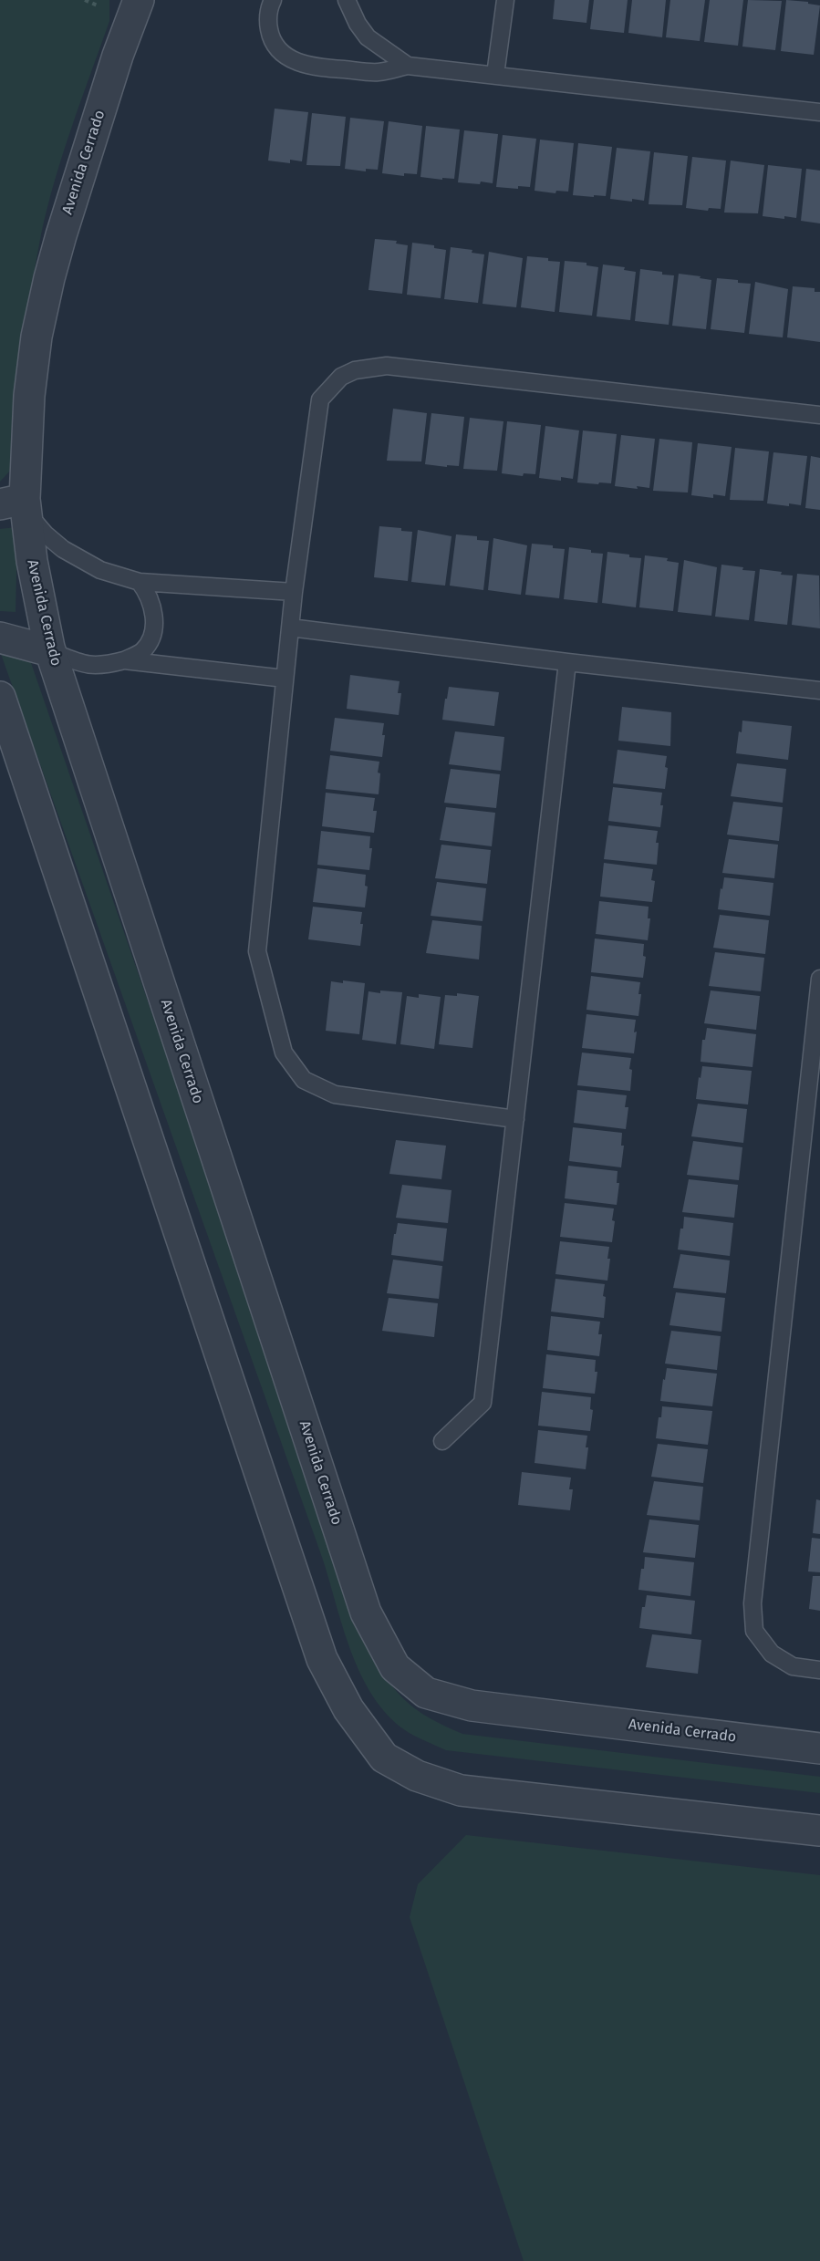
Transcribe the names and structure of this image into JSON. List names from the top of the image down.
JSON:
{
  "streets": {
    "street": ["Avenida Cerrado"]
  }
}
